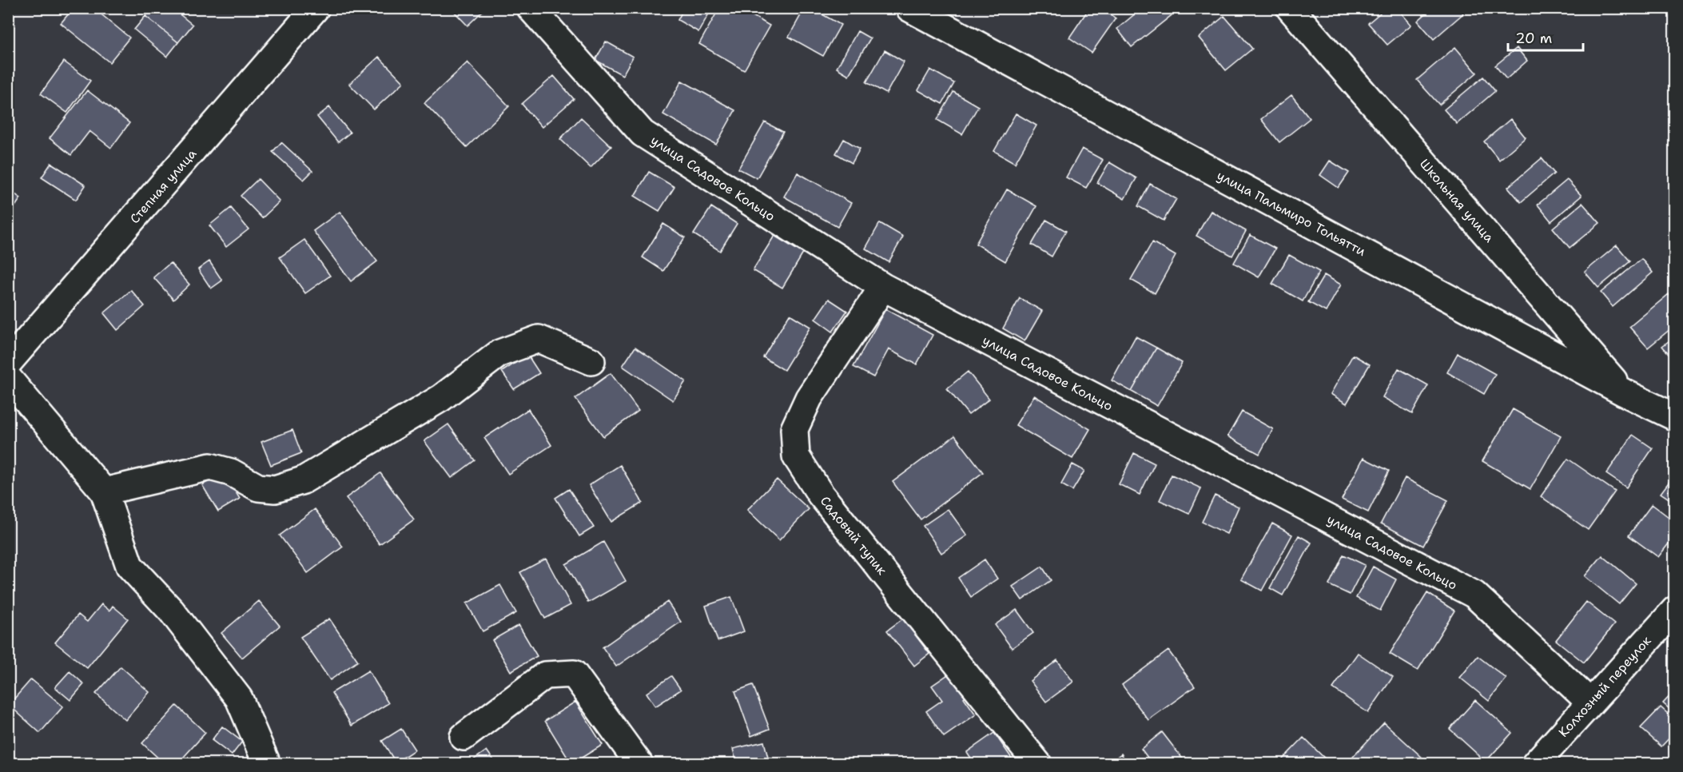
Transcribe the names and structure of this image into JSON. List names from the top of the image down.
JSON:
{
  "streets": {
    "street": [
      "улица Садовое Кольцо",
      "Степная улица",
      "Школьная улица",
      "улица Пальмиро Тольятти",
      "Садовый тупик",
      "Колхозный переулок"
    ]
  },
  "crossings": [
    ["улица Садовое Кольцо", "Садовый тупик"],
    ["улица Садовое Кольцо", "Колхозный переулок"],
    ["Школьная улица", "улица Пальмиро Тольятти"]
  ],
  "scale_bar": "20 m"
}
